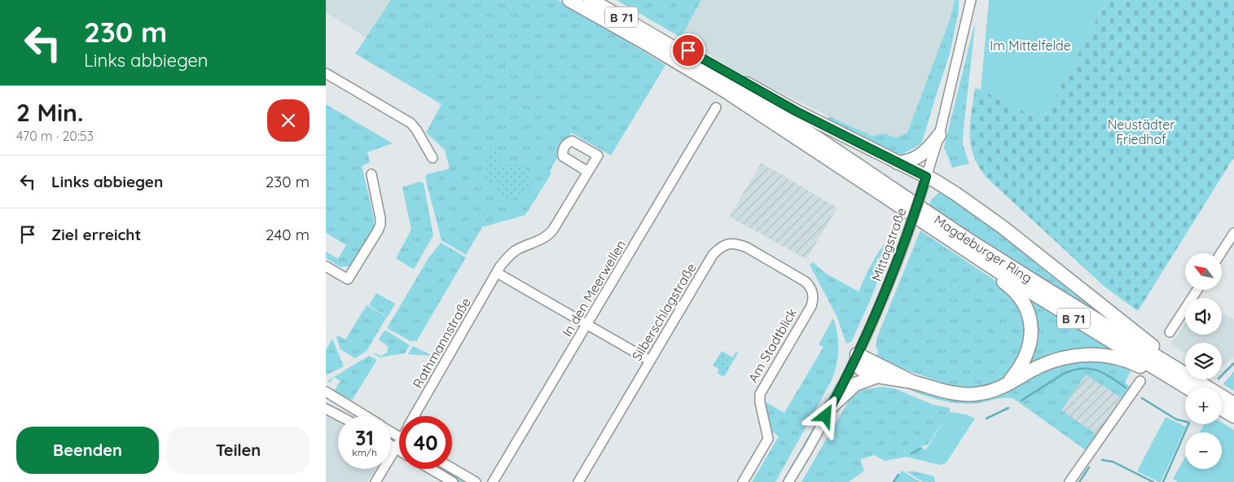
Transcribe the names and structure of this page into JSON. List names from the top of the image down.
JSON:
{
  "streets": {
    "highway": ["B 71", "Magdeburger Ring"],
    "street": [
      "Mittagstraße",
      "In den Meerwellen",
      "Silberschlagstraße",
      "Rathmannstraße",
      "Am Stadtblick"
    ]
  },
  "crossings": [
    ["Silberschlagstraße", "Am Stadtblick"]
  ],
  "parks": ["Im Mittelfelde", "Neustädter Friedhof"],
  "north": "top left",
  "page": {
    "turn": ["230 m", "Links abbiegen"],
    "heading": ["2 Min.", "470 m · 20:53"],
    "list": [
      {
        "name": "Links abbiegen",
        "value": "230 m"
      },
      {
        "name": "Ziel erreicht",
        "value": "240 m"
      }
    ],
    "map_buttons": ["+", "−"],
    "speed": "31 km/h",
    "limit": "40",
    "buttons": ["Beenden", "Teilen"]
  }
}
